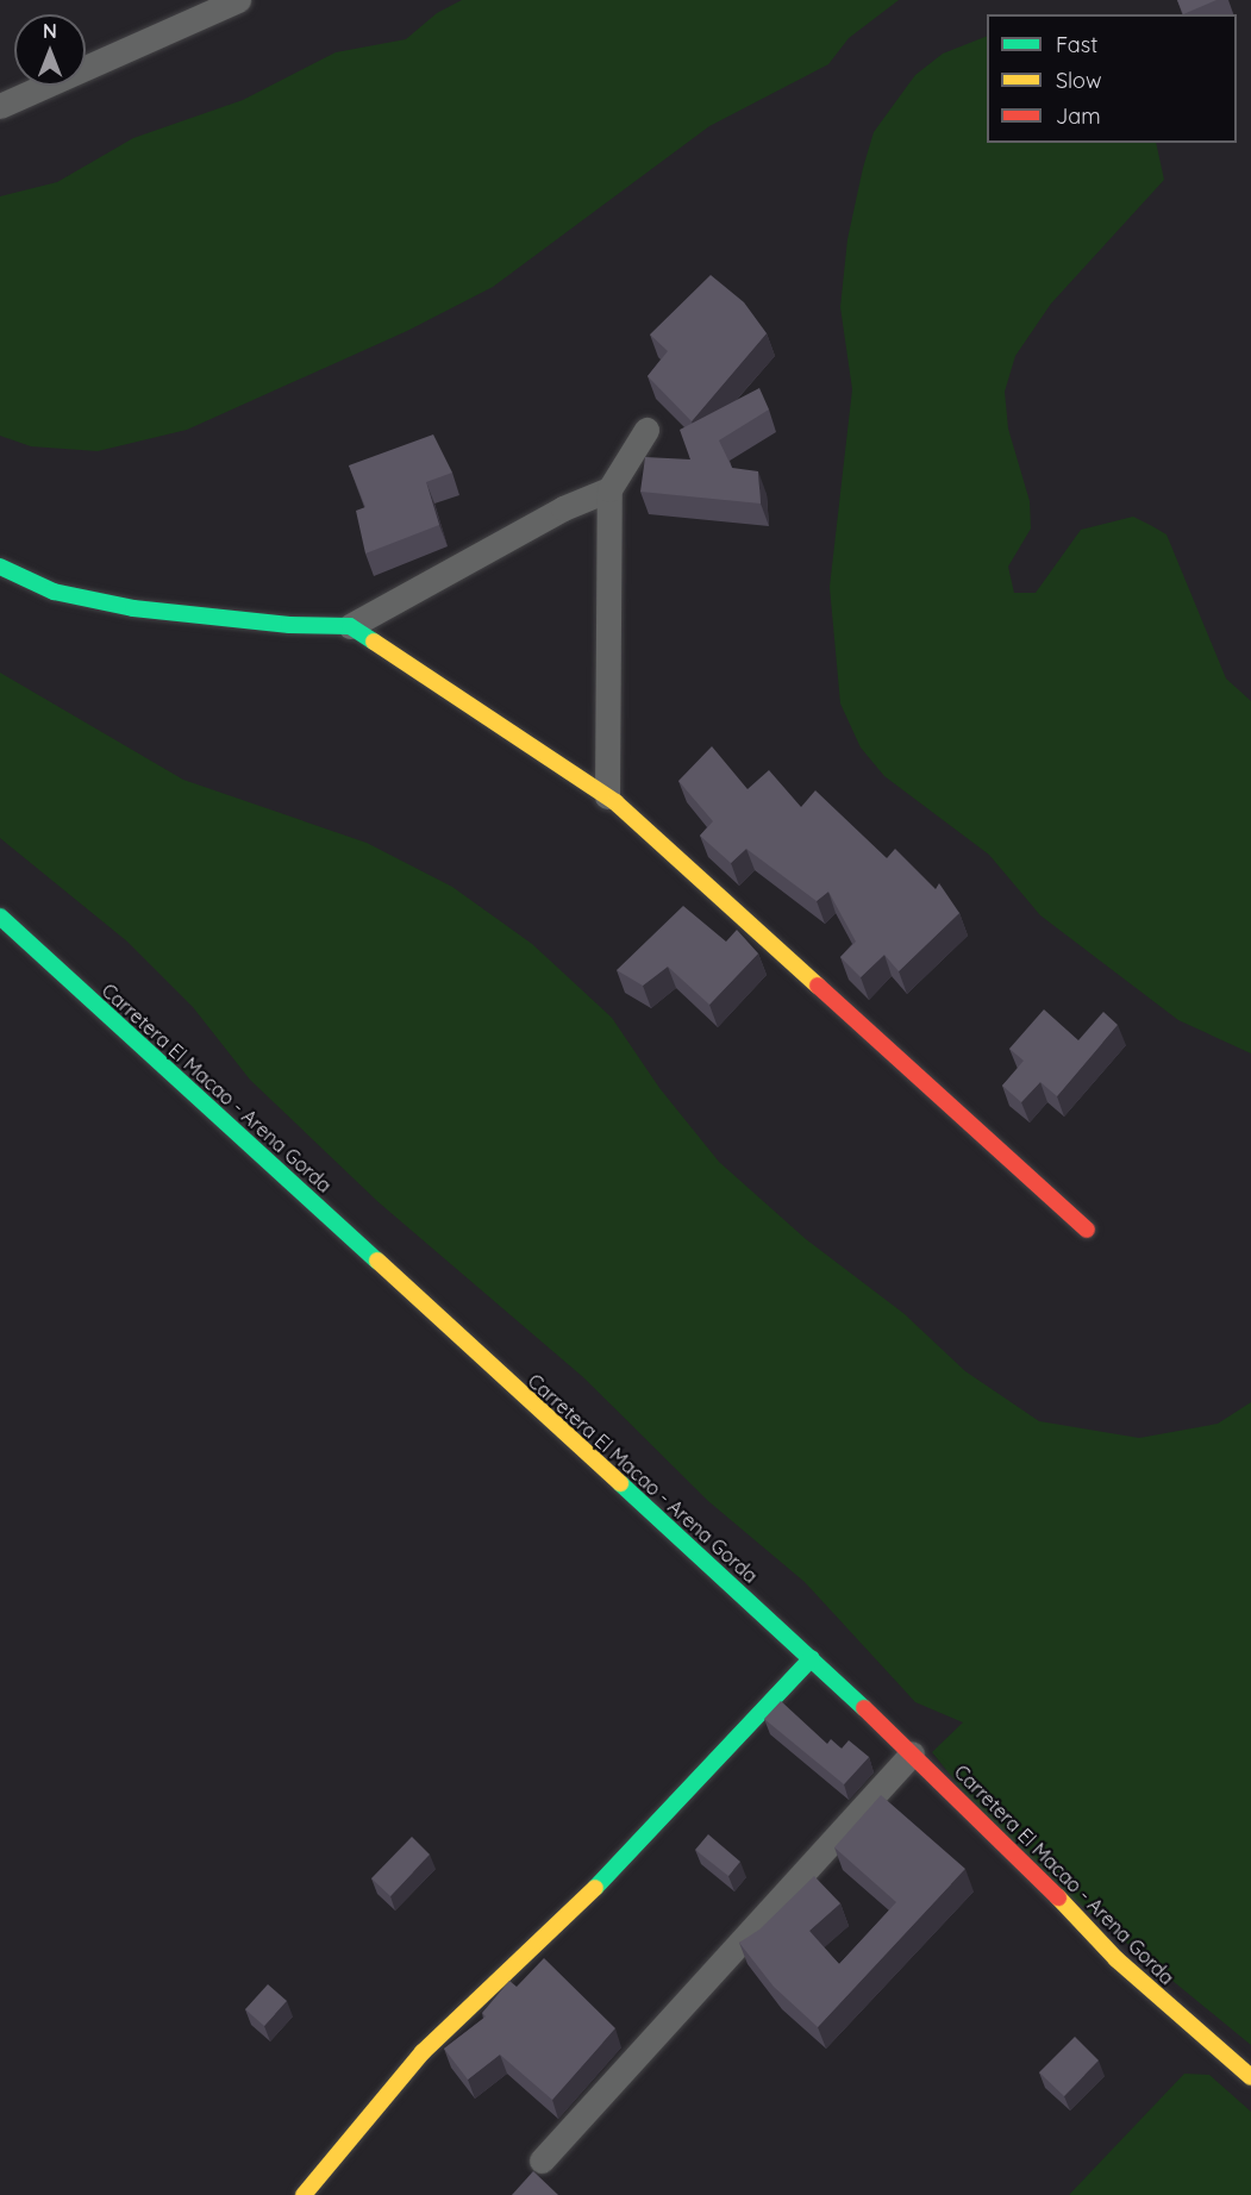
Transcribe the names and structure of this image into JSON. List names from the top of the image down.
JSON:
{
  "streets": {
    "street": ["Carretera El Macao - Arena Gorda"]
  },
  "legend": ["Fast", "Slow", "Jam"],
  "north": "top"
}
